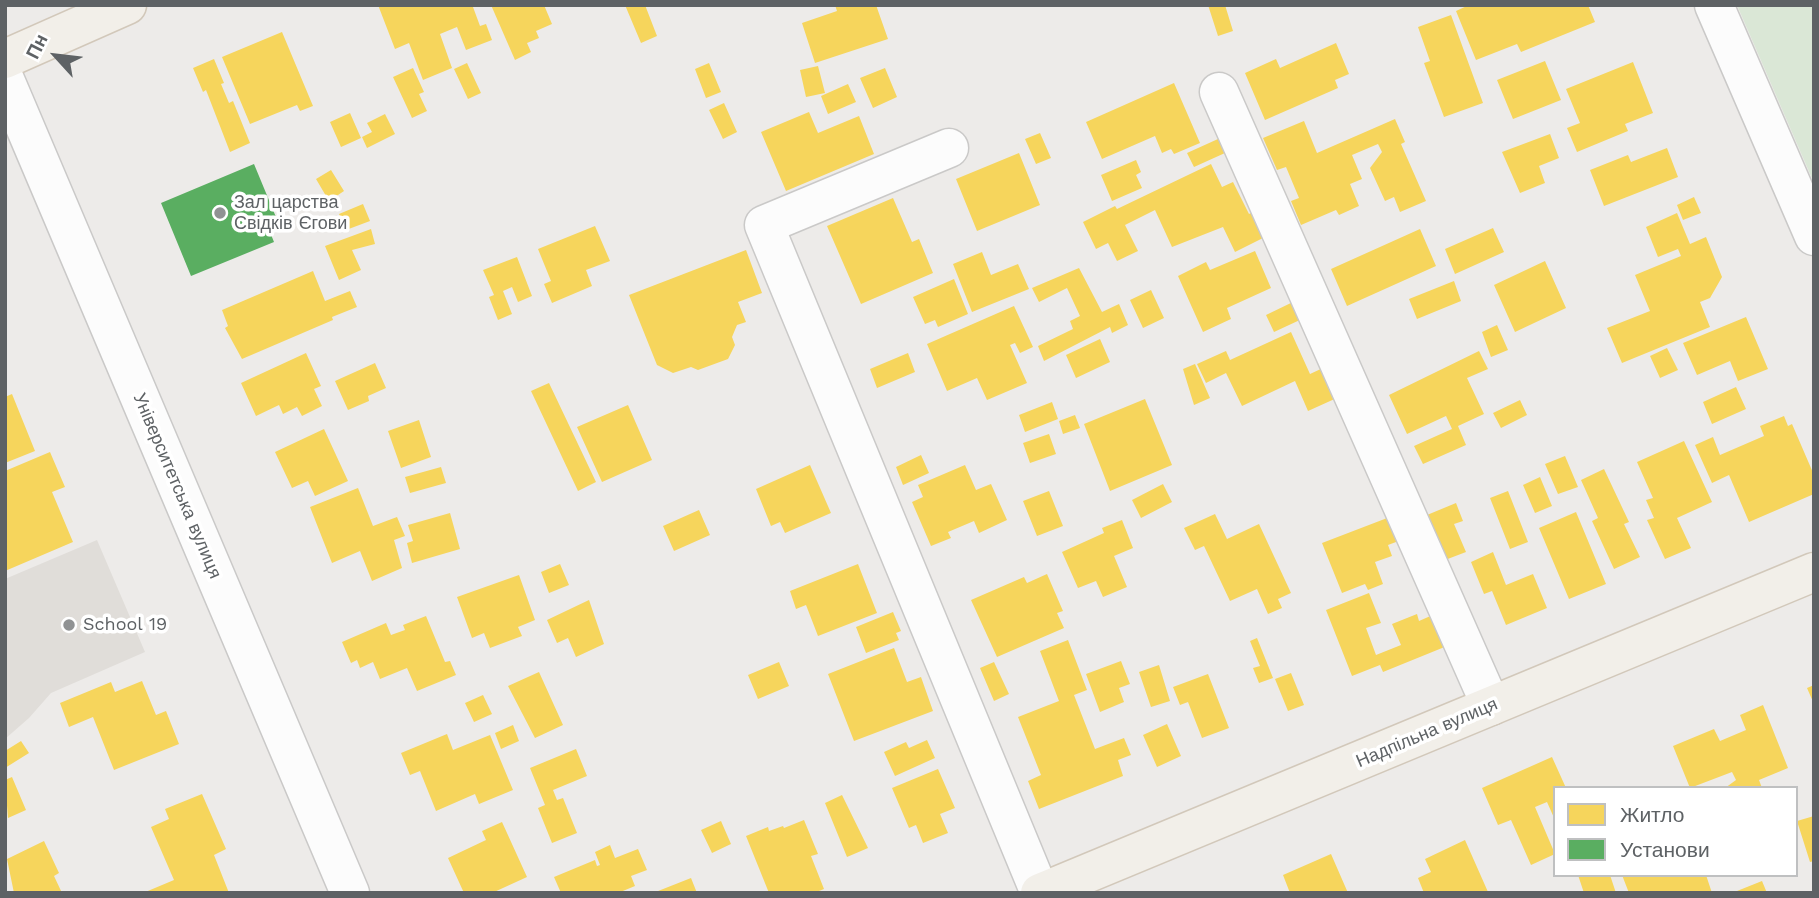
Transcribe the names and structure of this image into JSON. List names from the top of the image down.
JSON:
{
  "streets": {
    "main road": ["Надпільна вулиця"],
    "street": ["Університетська вулиця"]
  },
  "places": ["Зал царства Свідків Єгови", "School 19"],
  "legend": ["Житло", "Установи"],
  "north": "top left"
}
